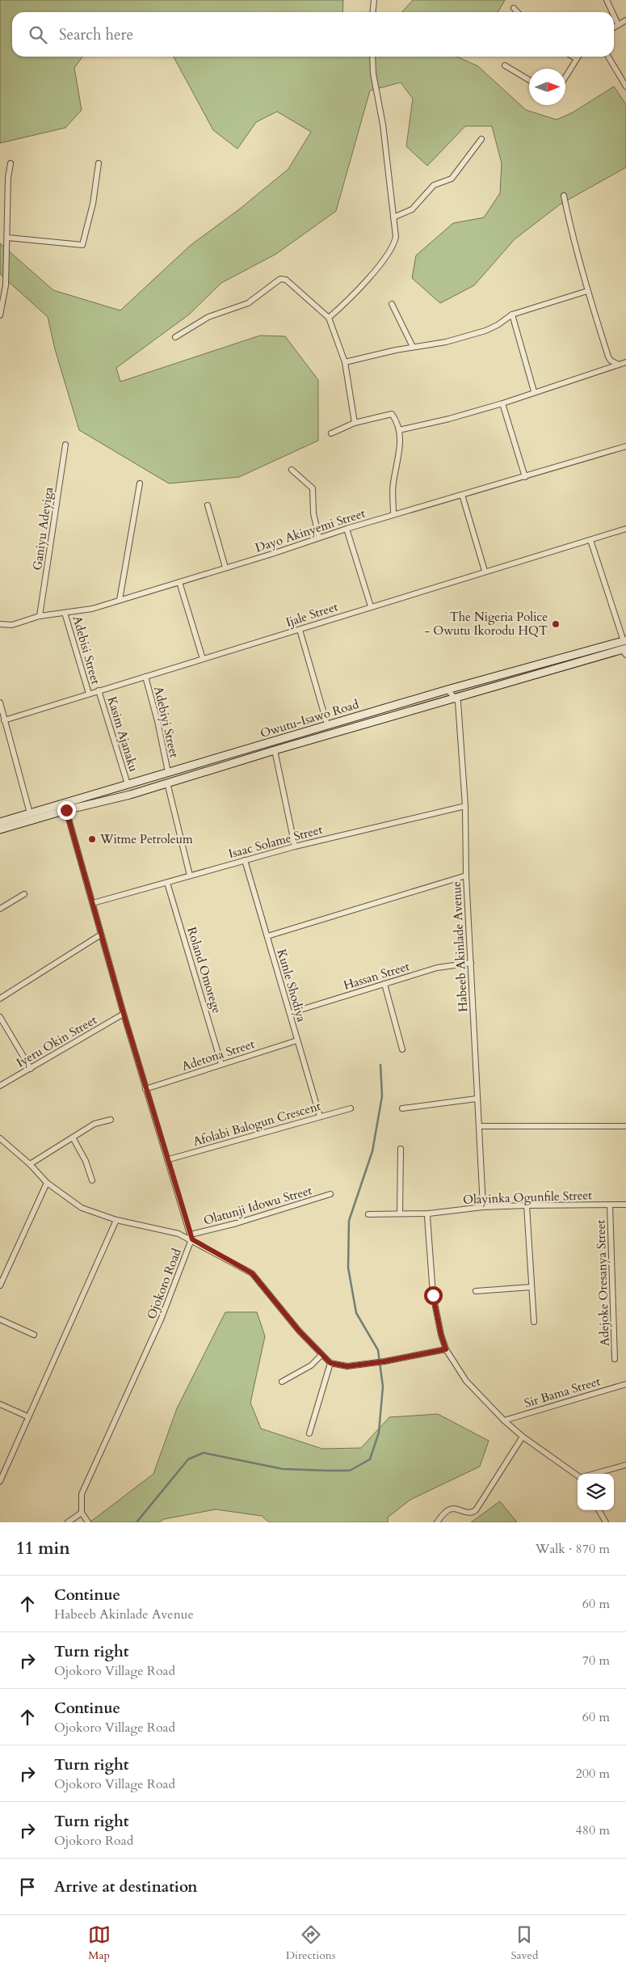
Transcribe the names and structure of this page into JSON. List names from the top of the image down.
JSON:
{
  "streets": {
    "street": [
      "Ganiyu Adeyiga",
      "Dayo Akinyemi Street",
      "Ijale Street",
      "Adebisi Street",
      "Owutu-Isawo Road",
      "Adebiyi Street",
      "Kasim Ajanaku",
      "Isaac Solame Street",
      "Habeeb Akinlade Avenue",
      "Roland Omorege",
      "Hassan Street",
      "Kunle Shodiya",
      "Iyeru Okin Street",
      "Adetona Street",
      "Afolabi Balogun Crescent",
      "Olayinka Ogunfile Street",
      "Olatunji Idowu Street",
      "Adejoke Oresanya Street",
      "Ojokoro Road",
      "Sir Bama Street"
    ]
  },
  "crossings": [
    ["Ganiyu Adeyiga", "Dayo Akinyemi Street"],
    ["Dayo Akinyemi Street", "Adebisi Street"],
    ["Ijale Street", "Adebisi Street"],
    ["Ijale Street", "Adebiyi Street"],
    ["Ijale Street", "Kasim Ajanaku"],
    ["Owutu-Isawo Road", "Adebiyi Street"],
    ["Owutu-Isawo Road", "Kasim Ajanaku"],
    ["Owutu-Isawo Road", "Habeeb Akinlade Avenue"],
    ["Owutu-Isawo Road", "Ojokoro Road"],
    ["Isaac Solame Street", "Habeeb Akinlade Avenue"],
    ["Isaac Solame Street", "Roland Omorege"],
    ["Isaac Solame Street", "Kunle Shodiya"],
    ["Isaac Solame Street", "Ojokoro Road"],
    ["Habeeb Akinlade Avenue", "Hassan Street"],
    ["Habeeb Akinlade Avenue", "Olayinka Ogunfile Street"],
    ["Roland Omorege", "Adetona Street"],
    ["Hassan Street", "Kunle Shodiya"],
    ["Kunle Shodiya", "Adetona Street"],
    ["Kunle Shodiya", "Afolabi Balogun Crescent"],
    ["Iyeru Okin Street", "Ojokoro Road"],
    ["Adetona Street", "Ojokoro Road"],
    ["Afolabi Balogun Crescent", "Ojokoro Road"],
    ["Olayinka Ogunfile Street", "Adejoke Oresanya Street"],
    ["Olatunji Idowu Street", "Ojokoro Road"]
  ],
  "places": ["The Nigeria Police - Owutu Ikorodu HQT", "Witme Petroleum"],
  "north": "right",
  "page": {
    "search": "Search here",
    "heading": ["11 min", "Walk · 870 m"],
    "list": [
      ["Continue", "Habeeb Akinlade Avenue", "60 m"],
      ["Turn right", "Ojokoro Village Road", "70 m"],
      ["Continue", "Ojokoro Village Road", "60 m"],
      ["Turn right", "Ojokoro Village Road", "200 m"],
      ["Turn right", "Ojokoro Road", "480 m"],
      "Arrive at destination"
    ],
    "nav": ["Map", "Directions", "Saved"]
  }
}
